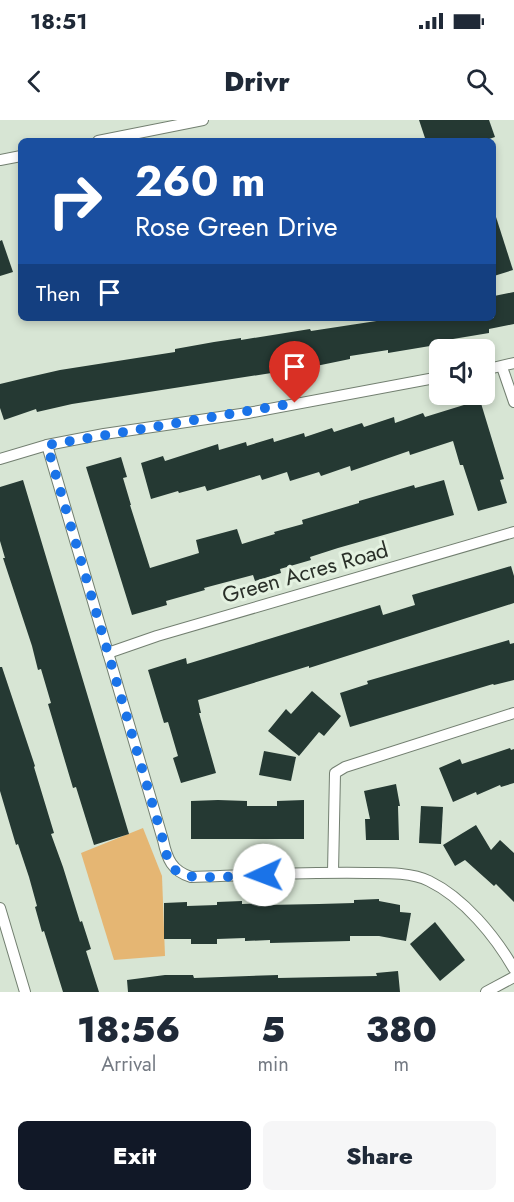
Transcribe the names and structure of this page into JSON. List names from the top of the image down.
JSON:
{
  "streets": {
    "street": ["Green Acres Road"]
  },
  "page": {
    "status": "18:51",
    "header": "Drivr",
    "turn": ["260 m", "Rose Green Drive"],
    "then": "Then",
    "eta": [
      "18:56",
      "Arrival",
      "5",
      "min",
      "380",
      "m"
    ],
    "buttons": ["Exit", "Share"]
  }
}
